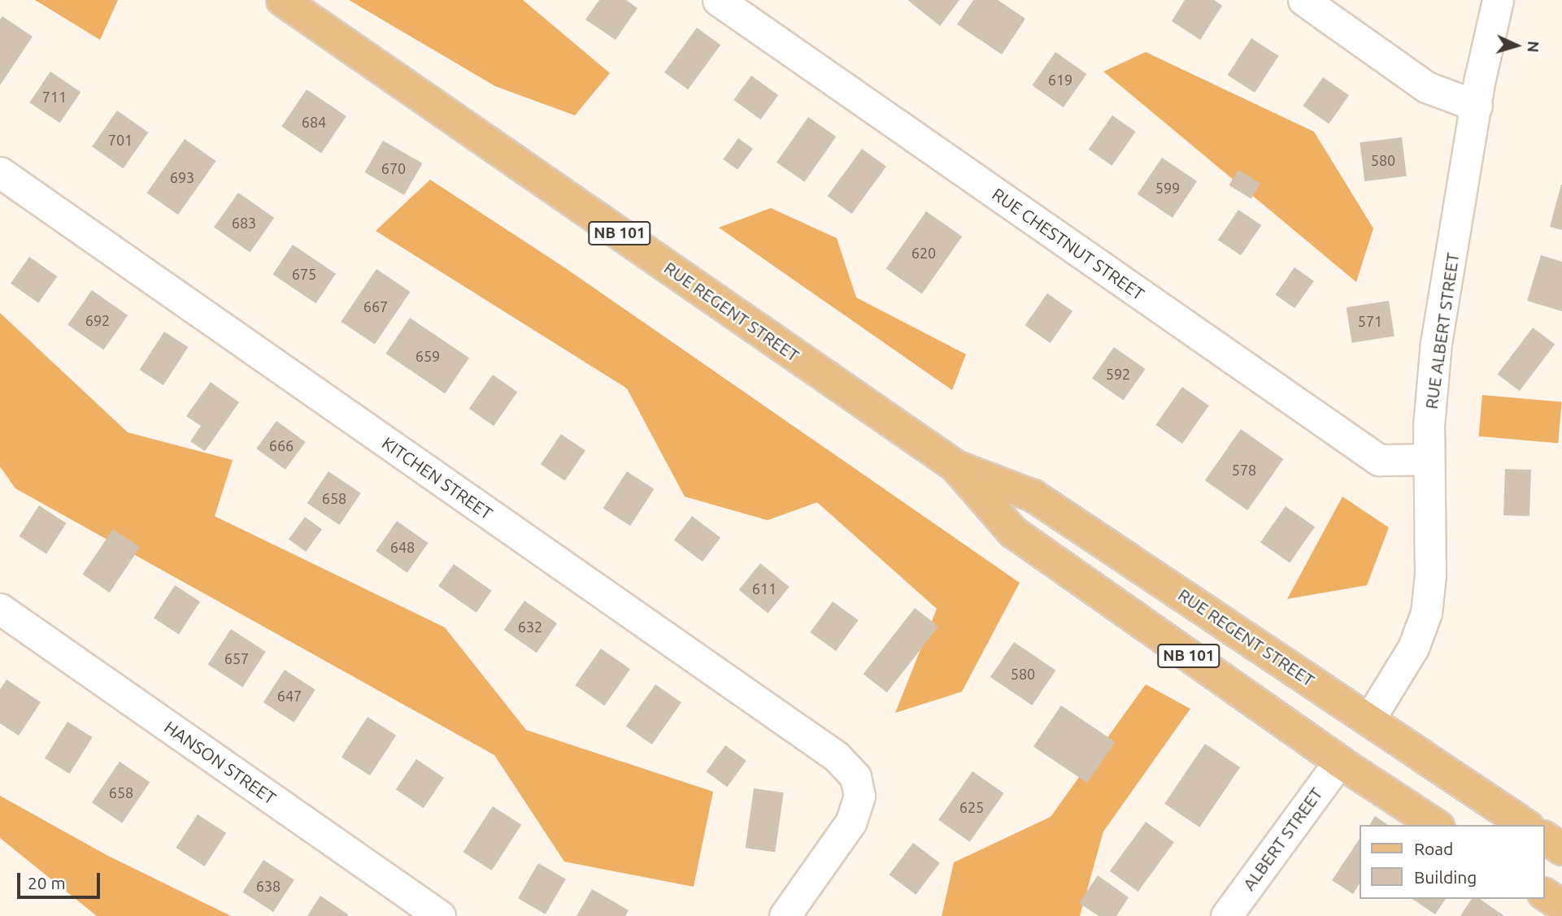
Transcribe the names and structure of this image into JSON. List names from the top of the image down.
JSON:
{
  "streets": {
    "main road": ["NB 101", "RUE REGENT STREET"],
    "street": [
      "RUE CHESTNUT STREET",
      "RUE ALBERT STREET",
      "KITCHEN STREET",
      "HANSON STREET",
      "ALBERT STREET"
    ]
  },
  "crossings": [
    ["RUE CHESTNUT STREET", "RUE ALBERT STREET"],
    ["RUE REGENT STREET", "RUE ALBERT STREET"],
    ["RUE REGENT STREET", "ALBERT STREET"]
  ],
  "house_numbers": [
    "619",
    "711",
    "684",
    "701",
    "580",
    "670",
    "693",
    "599",
    "683",
    "620",
    "675",
    "667",
    "692",
    "571",
    "659",
    "592",
    "666",
    "578",
    "658",
    "648",
    "611",
    "632",
    "657",
    "580",
    "647",
    "658",
    "625",
    "638"
  ],
  "legend": ["Road", "Building"],
  "scale_bar": "20 m",
  "north": "right"
}
